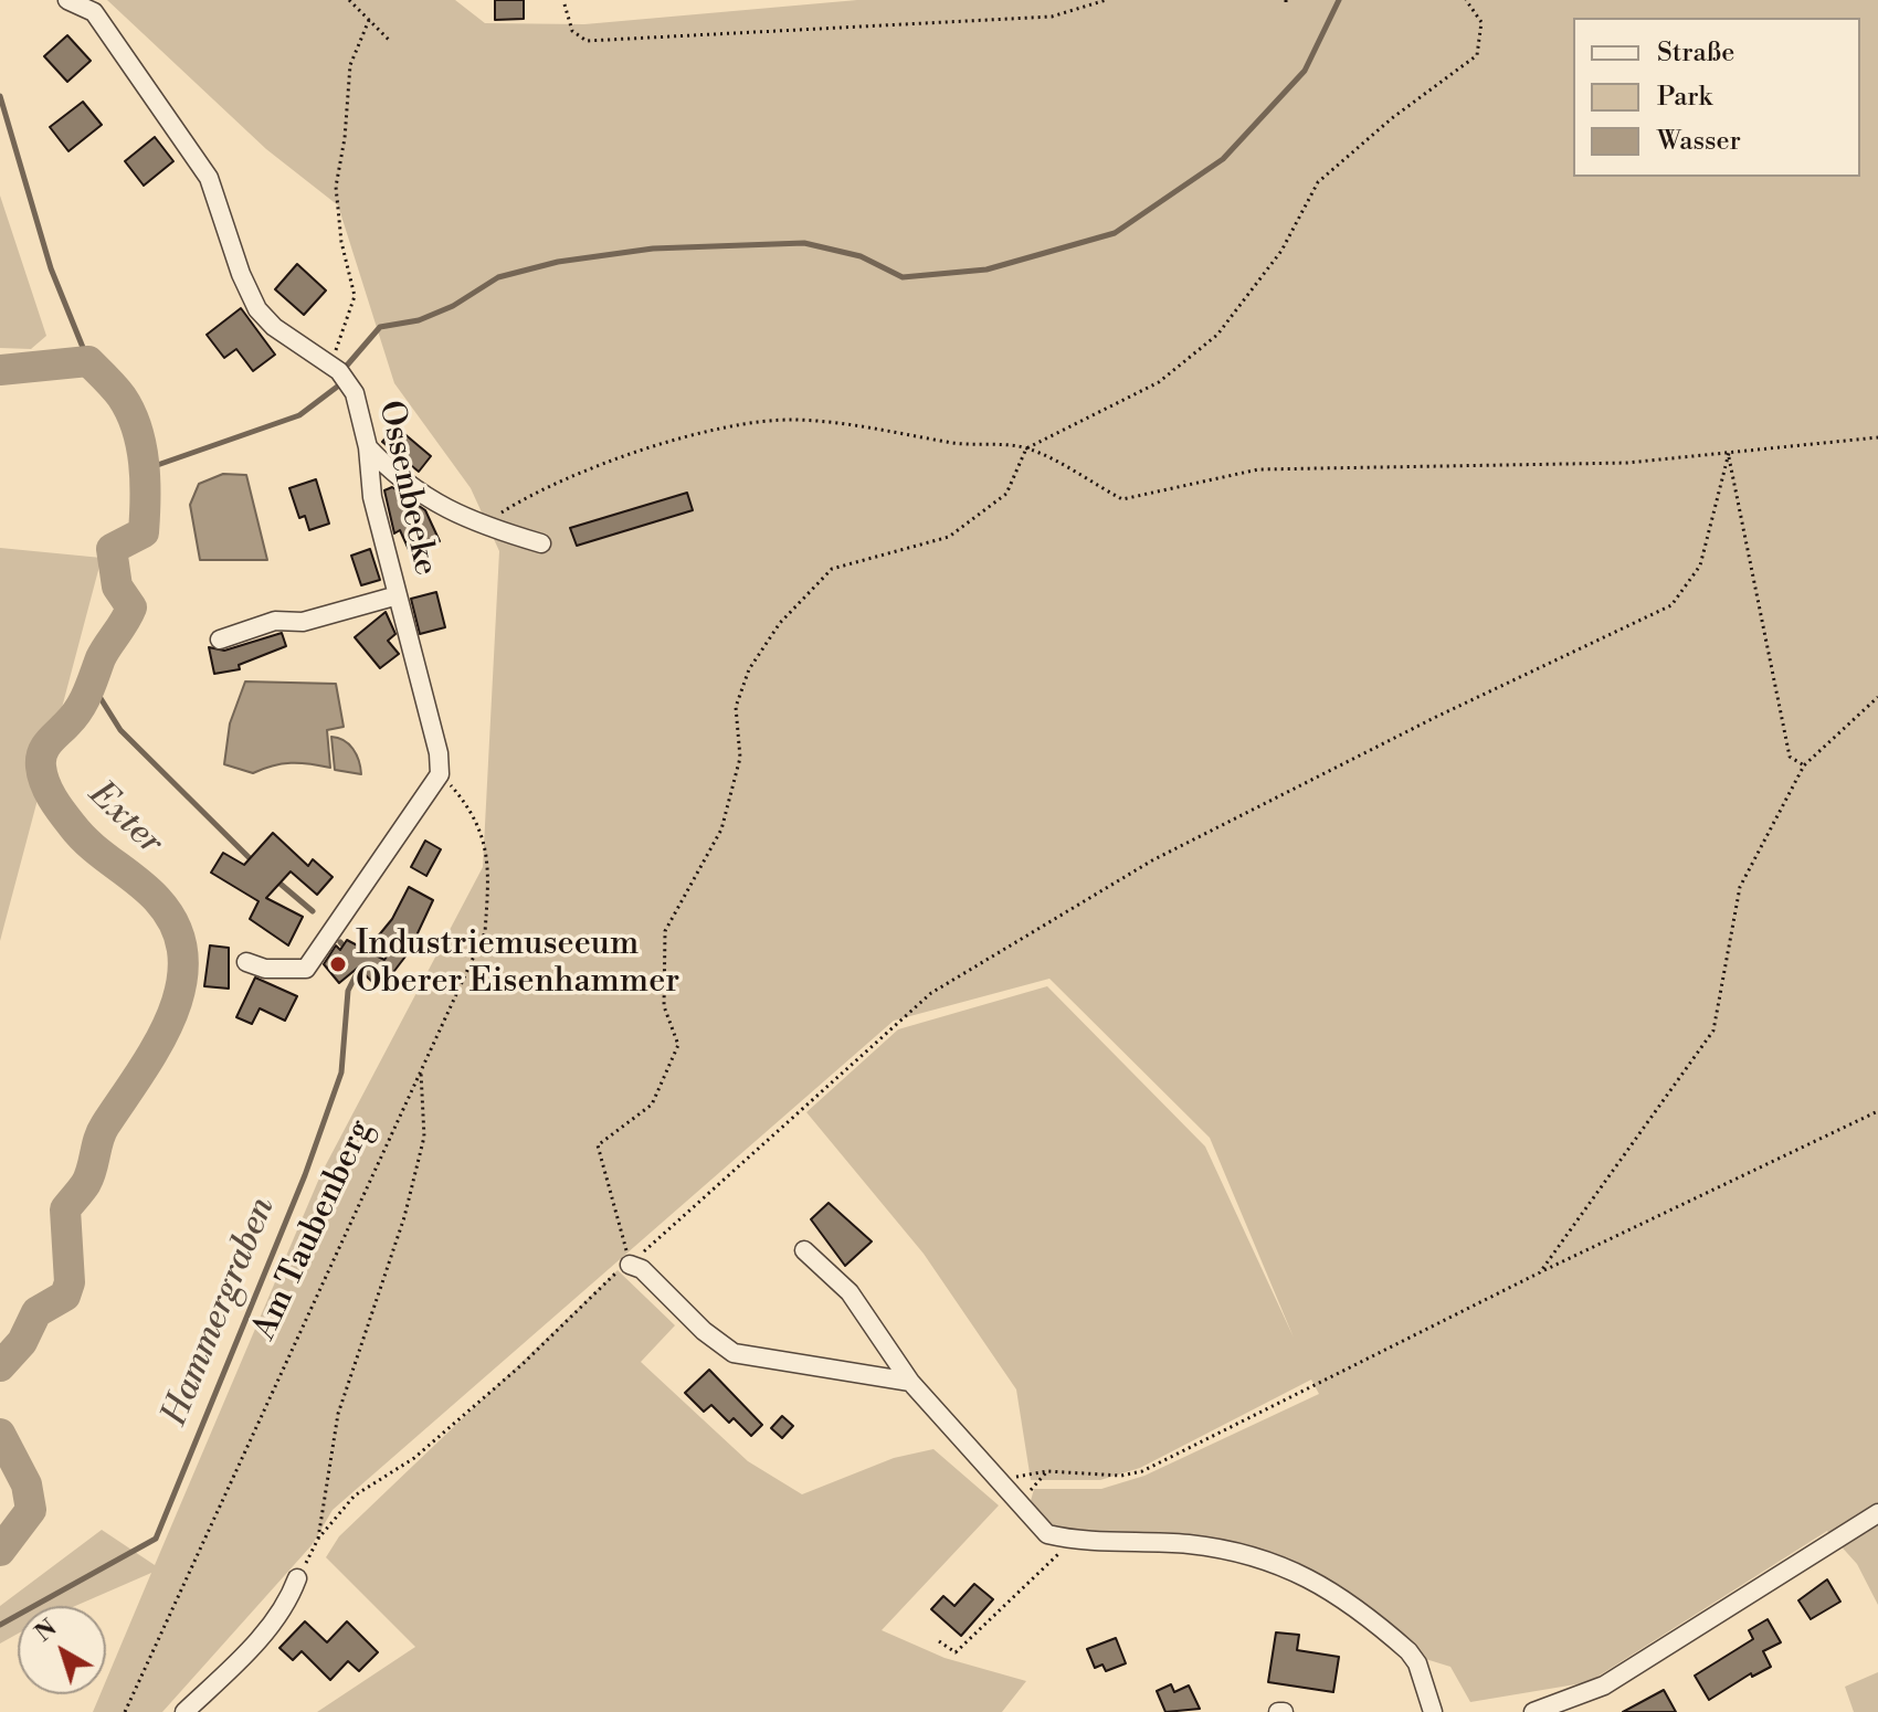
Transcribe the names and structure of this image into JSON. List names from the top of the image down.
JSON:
{
  "streets": {
    "street": ["Ossenbeeke"],
    "path": ["Am Taubenberg"]
  },
  "crossings": [
    ["Ossenbeeke", "Am Taubenberg"]
  ],
  "water": ["Exter", "Hammergraben"],
  "places": ["Industriemuseeum Oberer Eisenhammer"],
  "legend": ["Straße", "Park", "Wasser"],
  "north": "top left"
}
